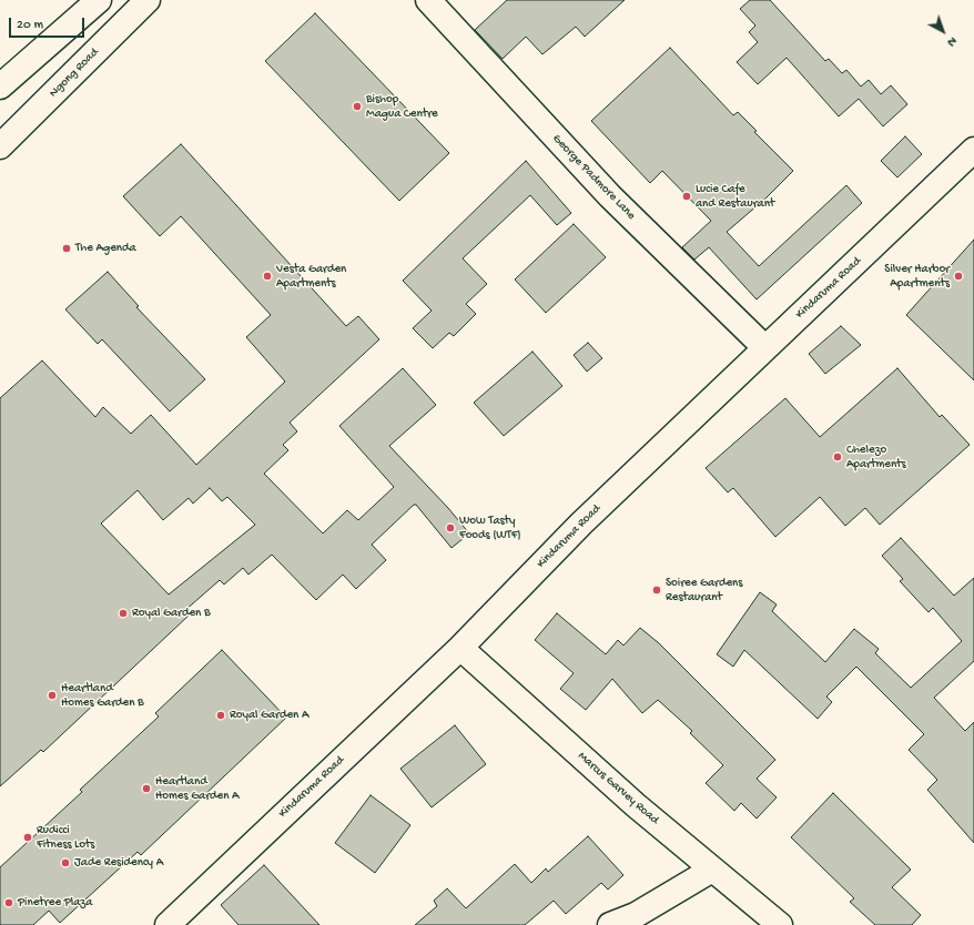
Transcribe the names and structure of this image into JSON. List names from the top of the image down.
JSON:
{
  "streets": {
    "street": [
      "Ngong Road",
      "George Padmore Lane",
      "Kindaruma Road",
      "Marcus Garvey Road"
    ]
  },
  "crossings": [
    ["George Padmore Lane", "Kindaruma Road"],
    ["Kindaruma Road", "Marcus Garvey Road"]
  ],
  "places": [
    "Bishop Magua Centre",
    "Lucie Cafe and Restaurant",
    "The Agenda",
    "Vesta Garden Apartments",
    "Silver Harbor Apartments",
    "Chelezo Apartments",
    "Wow Tasty Foods (WTF)",
    "Soiree Gardens Restaurant",
    "Royal Garden B",
    "Heartland Homes Garden B",
    "Royal Garden A",
    "Heartland Homes Garden A",
    "Rudicci Fitness Lots",
    "Jade Residency A",
    "Pinetree Plaza"
  ],
  "scale_bar": "20 m",
  "north": "bottom right"
}
